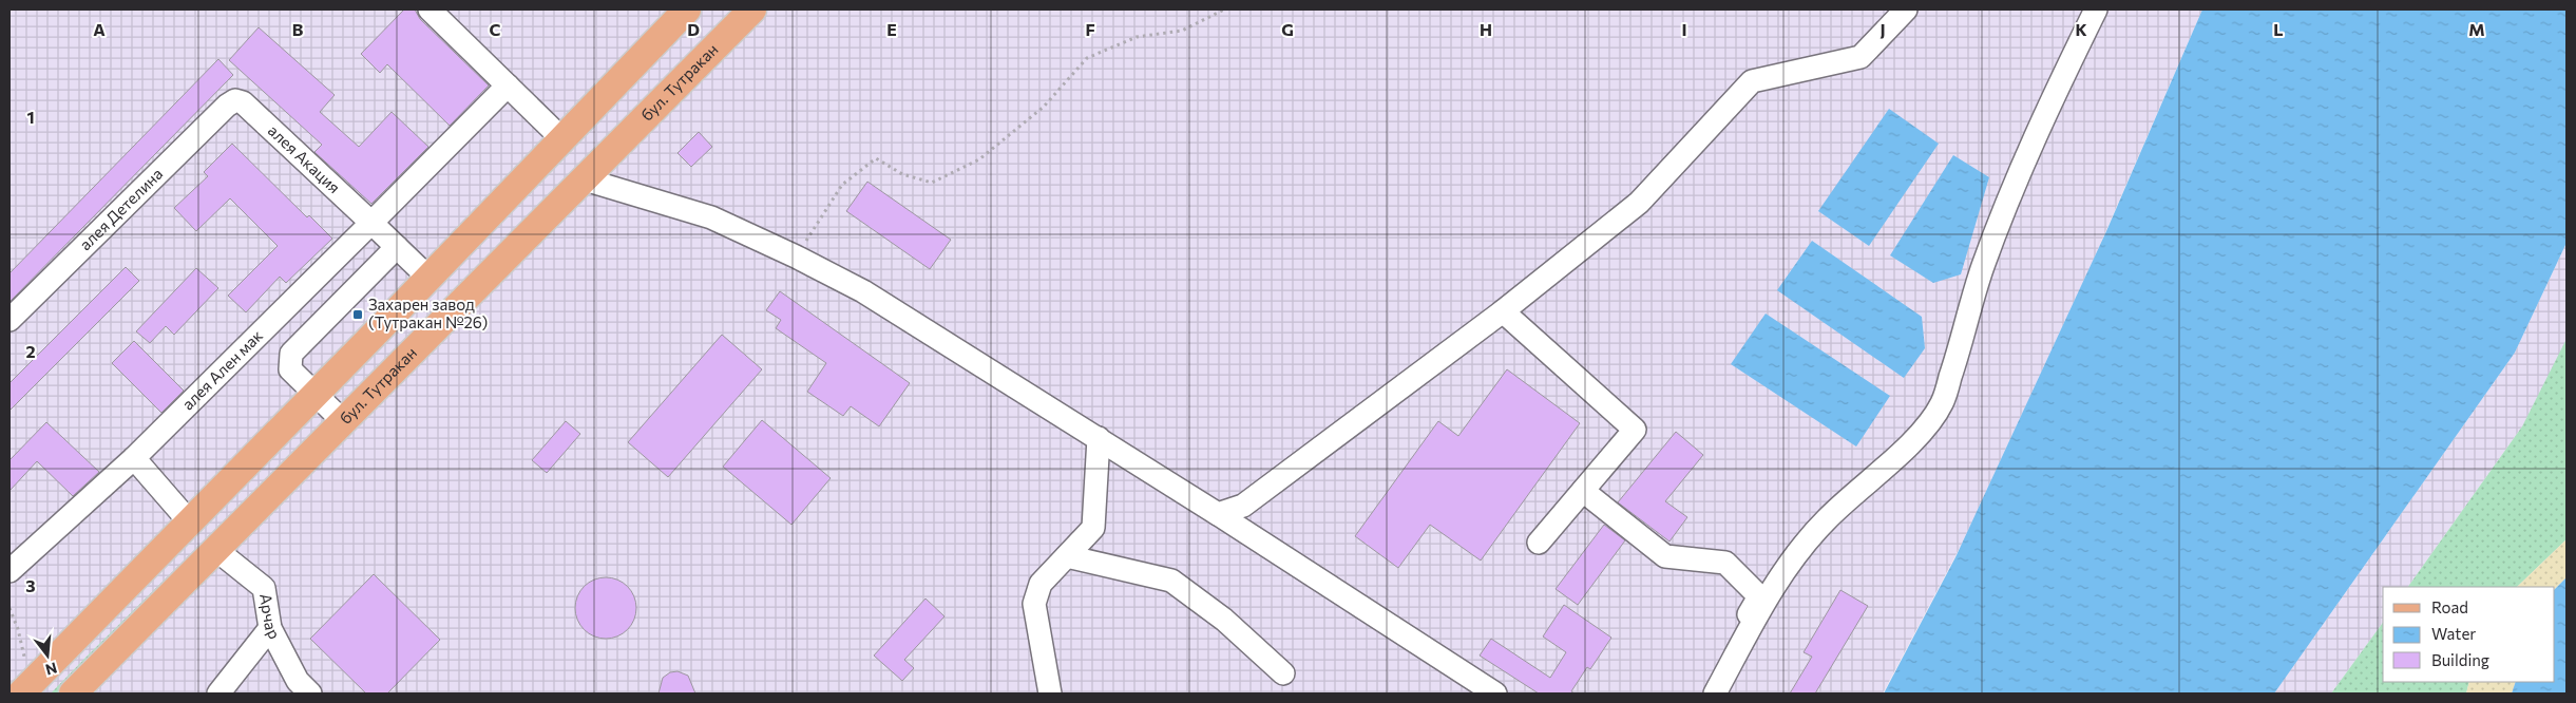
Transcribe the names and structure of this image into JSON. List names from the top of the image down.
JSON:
{
  "streets": {
    "main road": ["бул. Тутракан"],
    "street": [
      "алея Акация",
      "алея Детелина",
      "алея Ален мак",
      "Арчар"
    ]
  },
  "crossings": [
    ["бул. Тутракан", "Арчар"],
    ["алея Акация", "алея Детелина"],
    ["алея Акация", "алея Ален мак"]
  ],
  "places": {
    "transit": ["Захарен завод (Тутракан №26)"]
  },
  "legend": ["Road", "Water", "Building"],
  "north": "bottom",
  "grid": {
    "columns": [
      "A",
      "B",
      "C",
      "D",
      "E",
      "F",
      "G",
      "H",
      "I",
      "J",
      "K",
      "L",
      "M"
    ],
    "rows": ["1", "2", "3"]
  }
}
